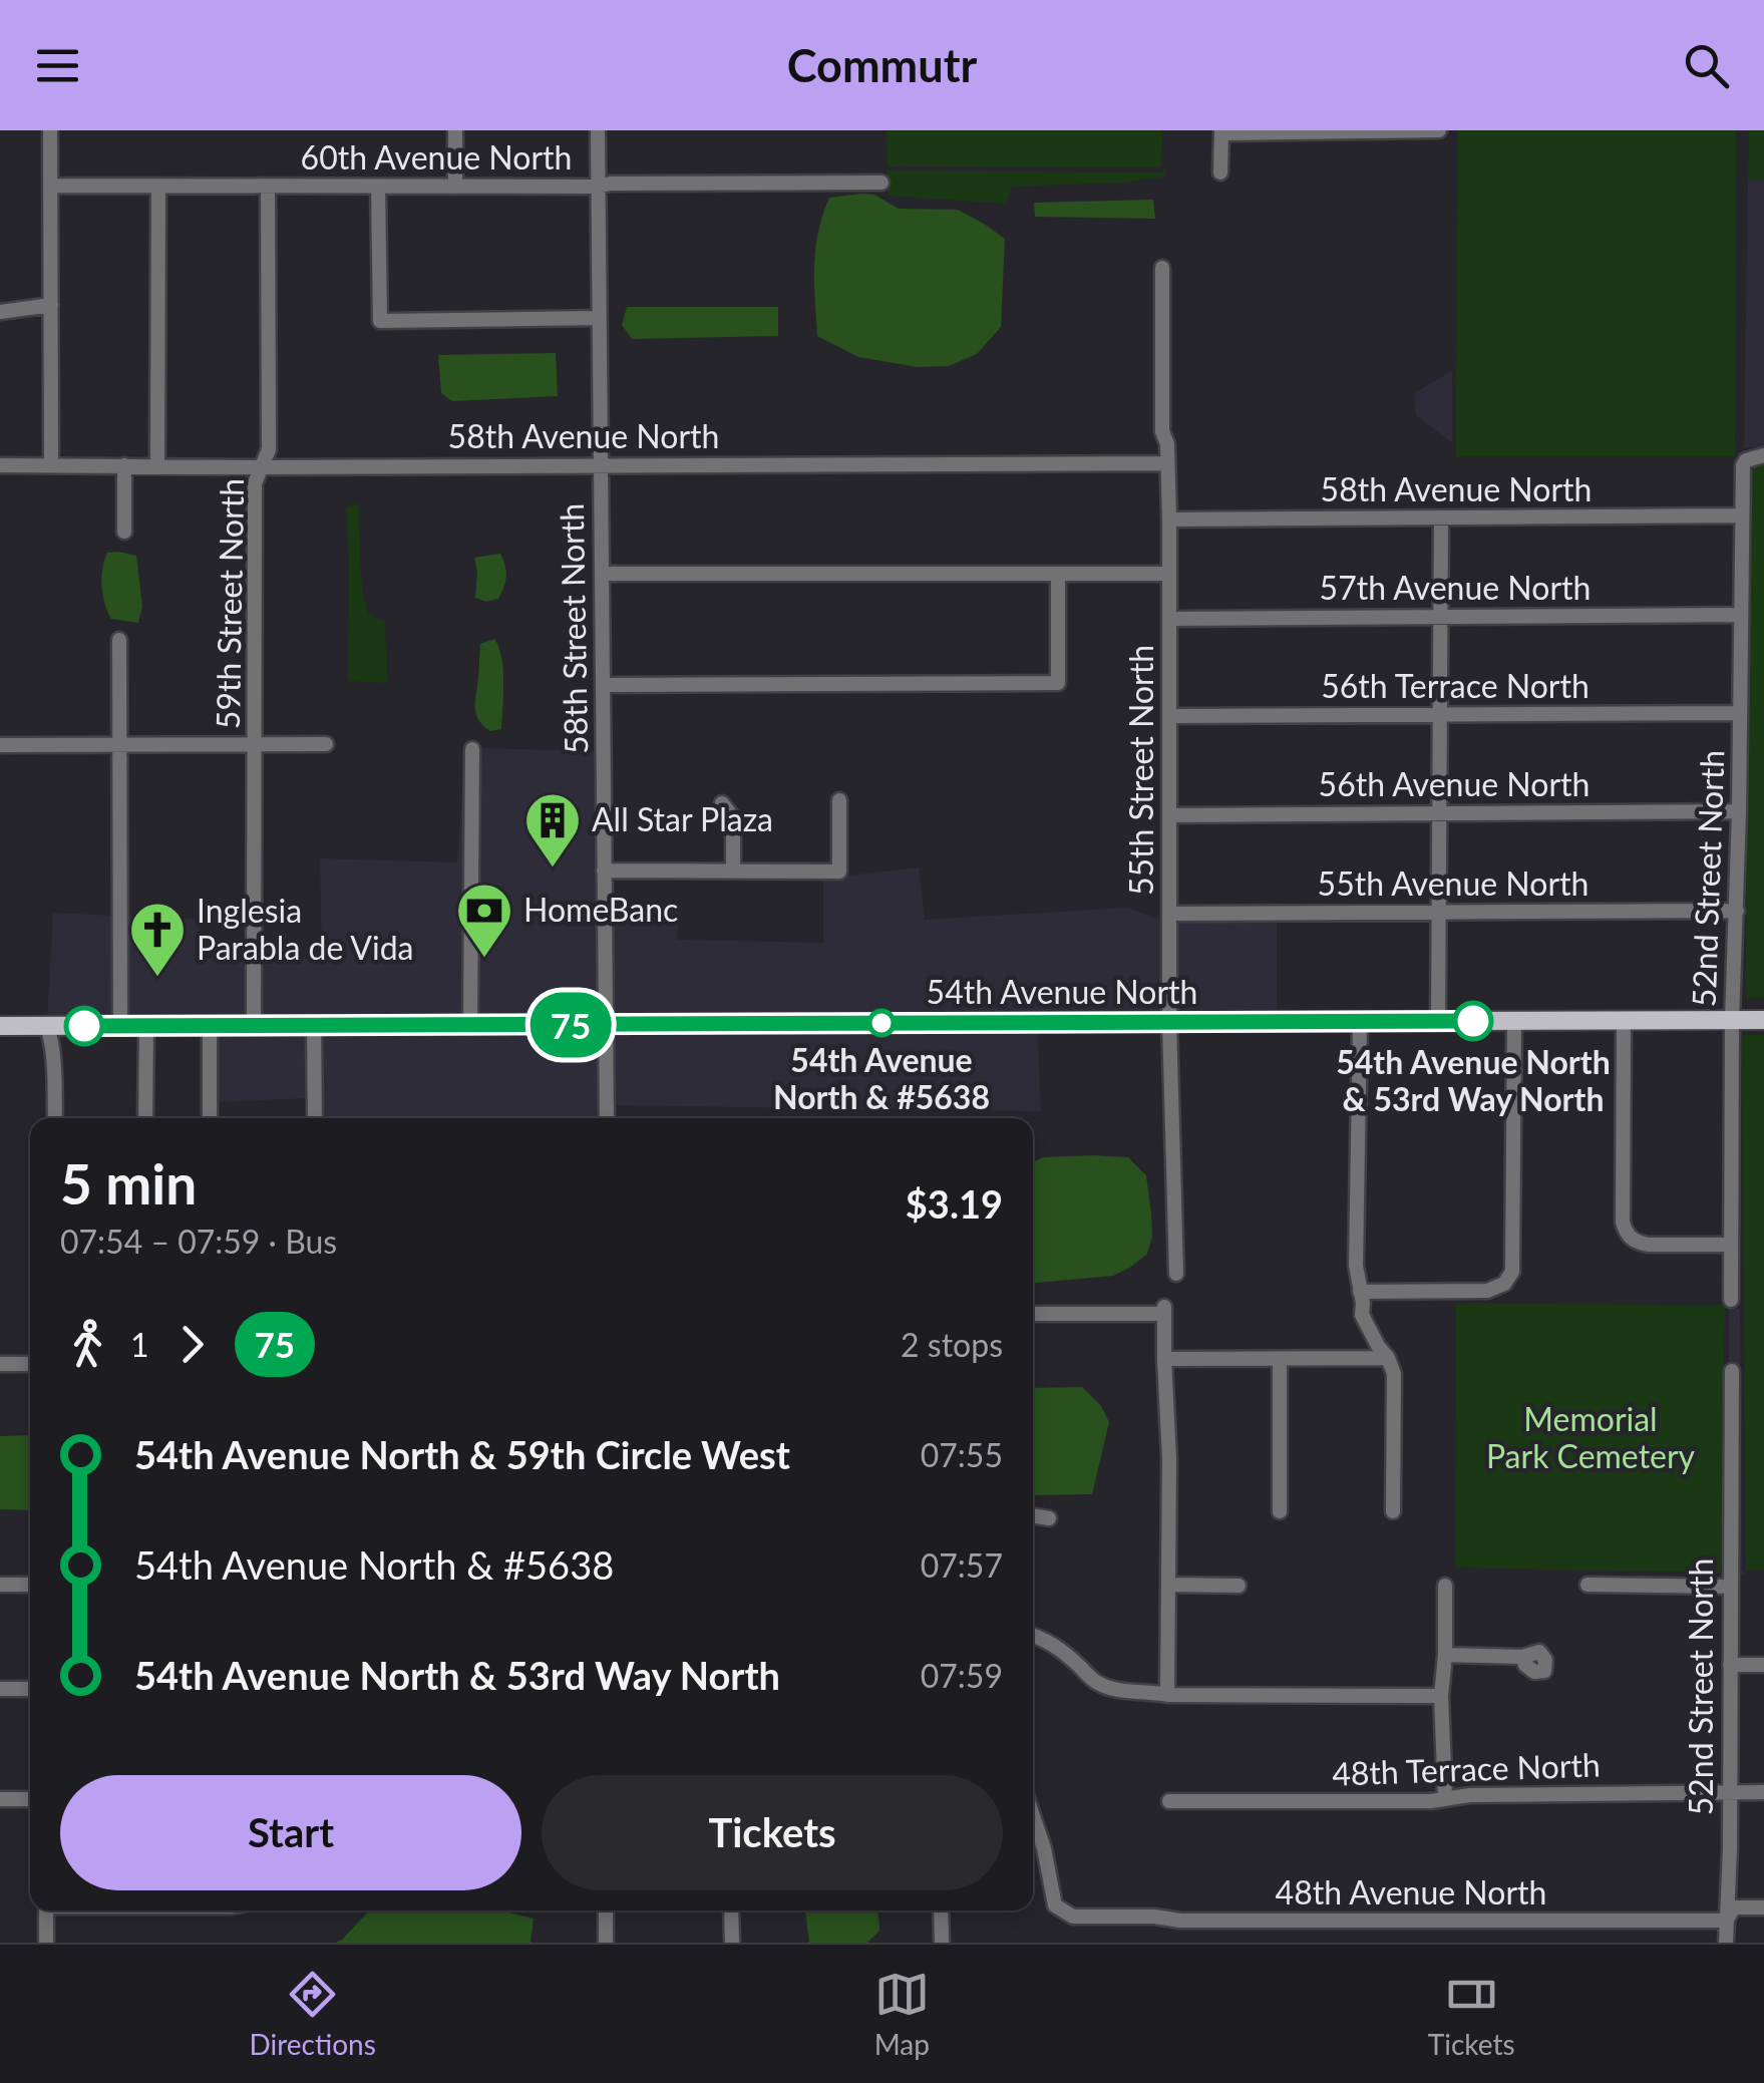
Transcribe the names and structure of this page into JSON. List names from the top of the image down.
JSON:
{
  "streets": {
    "main road": ["54th Avenue North"],
    "street": [
      "60th Avenue North",
      "58th Avenue North",
      "57th Avenue North",
      "59th Street North",
      "58th Street North",
      "56th Terrace North",
      "55th Street North",
      "56th Avenue North",
      "52nd Street North",
      "55th Avenue North",
      "48th Terrace North",
      "48th Avenue North"
    ]
  },
  "crossings": [
    ["60th Avenue North", "59th Street North"],
    ["60th Avenue North", "58th Street North"],
    ["58th Avenue North", "59th Street North"],
    ["58th Avenue North", "58th Street North"],
    ["58th Avenue North", "55th Street North"],
    ["58th Avenue North", "52nd Street North"],
    ["57th Avenue North", "55th Street North"],
    ["57th Avenue North", "52nd Street North"],
    ["59th Street North", "54th Avenue North"],
    ["58th Street North", "54th Avenue North"],
    ["56th Terrace North", "55th Street North"],
    ["56th Terrace North", "52nd Street North"],
    ["55th Street North", "56th Avenue North"],
    ["55th Street North", "55th Avenue North"],
    ["55th Street North", "54th Avenue North"],
    ["56th Avenue North", "52nd Street North"],
    ["52nd Street North", "55th Avenue North"],
    ["52nd Street North", "54th Avenue North"],
    ["52nd Street North", "48th Terrace North"],
    ["52nd Street North", "48th Avenue North"]
  ],
  "parks": ["Memorial Park Cemetery"],
  "places": {
    "building": ["All Star Plaza"],
    "bank": ["HomeBanc"],
    "church": ["Inglesia Parabla de Vida"],
    "other": ["54th Avenue North & 53rd Way North", "54th Avenue North & #5638"]
  },
  "lines": ["bus line 75"],
  "page": {
    "header": "Commutr",
    "on_map": "75",
    "heading": ["5 min", "07:54 – 07:59 · Bus", "$3.19"],
    "legs": ["1", "75", "2 stops"],
    "list": [
      {
        "name": "54th Avenue North & 59th Circle West",
        "value": "07:55"
      },
      {
        "name": "54th Avenue North & #5638",
        "value": "07:57"
      },
      {
        "name": "54th Avenue North & 53rd Way North",
        "value": "07:59"
      }
    ],
    "buttons": ["Start", "Tickets"],
    "tabs": ["Directions", "Map", "Tickets"]
  }
}
